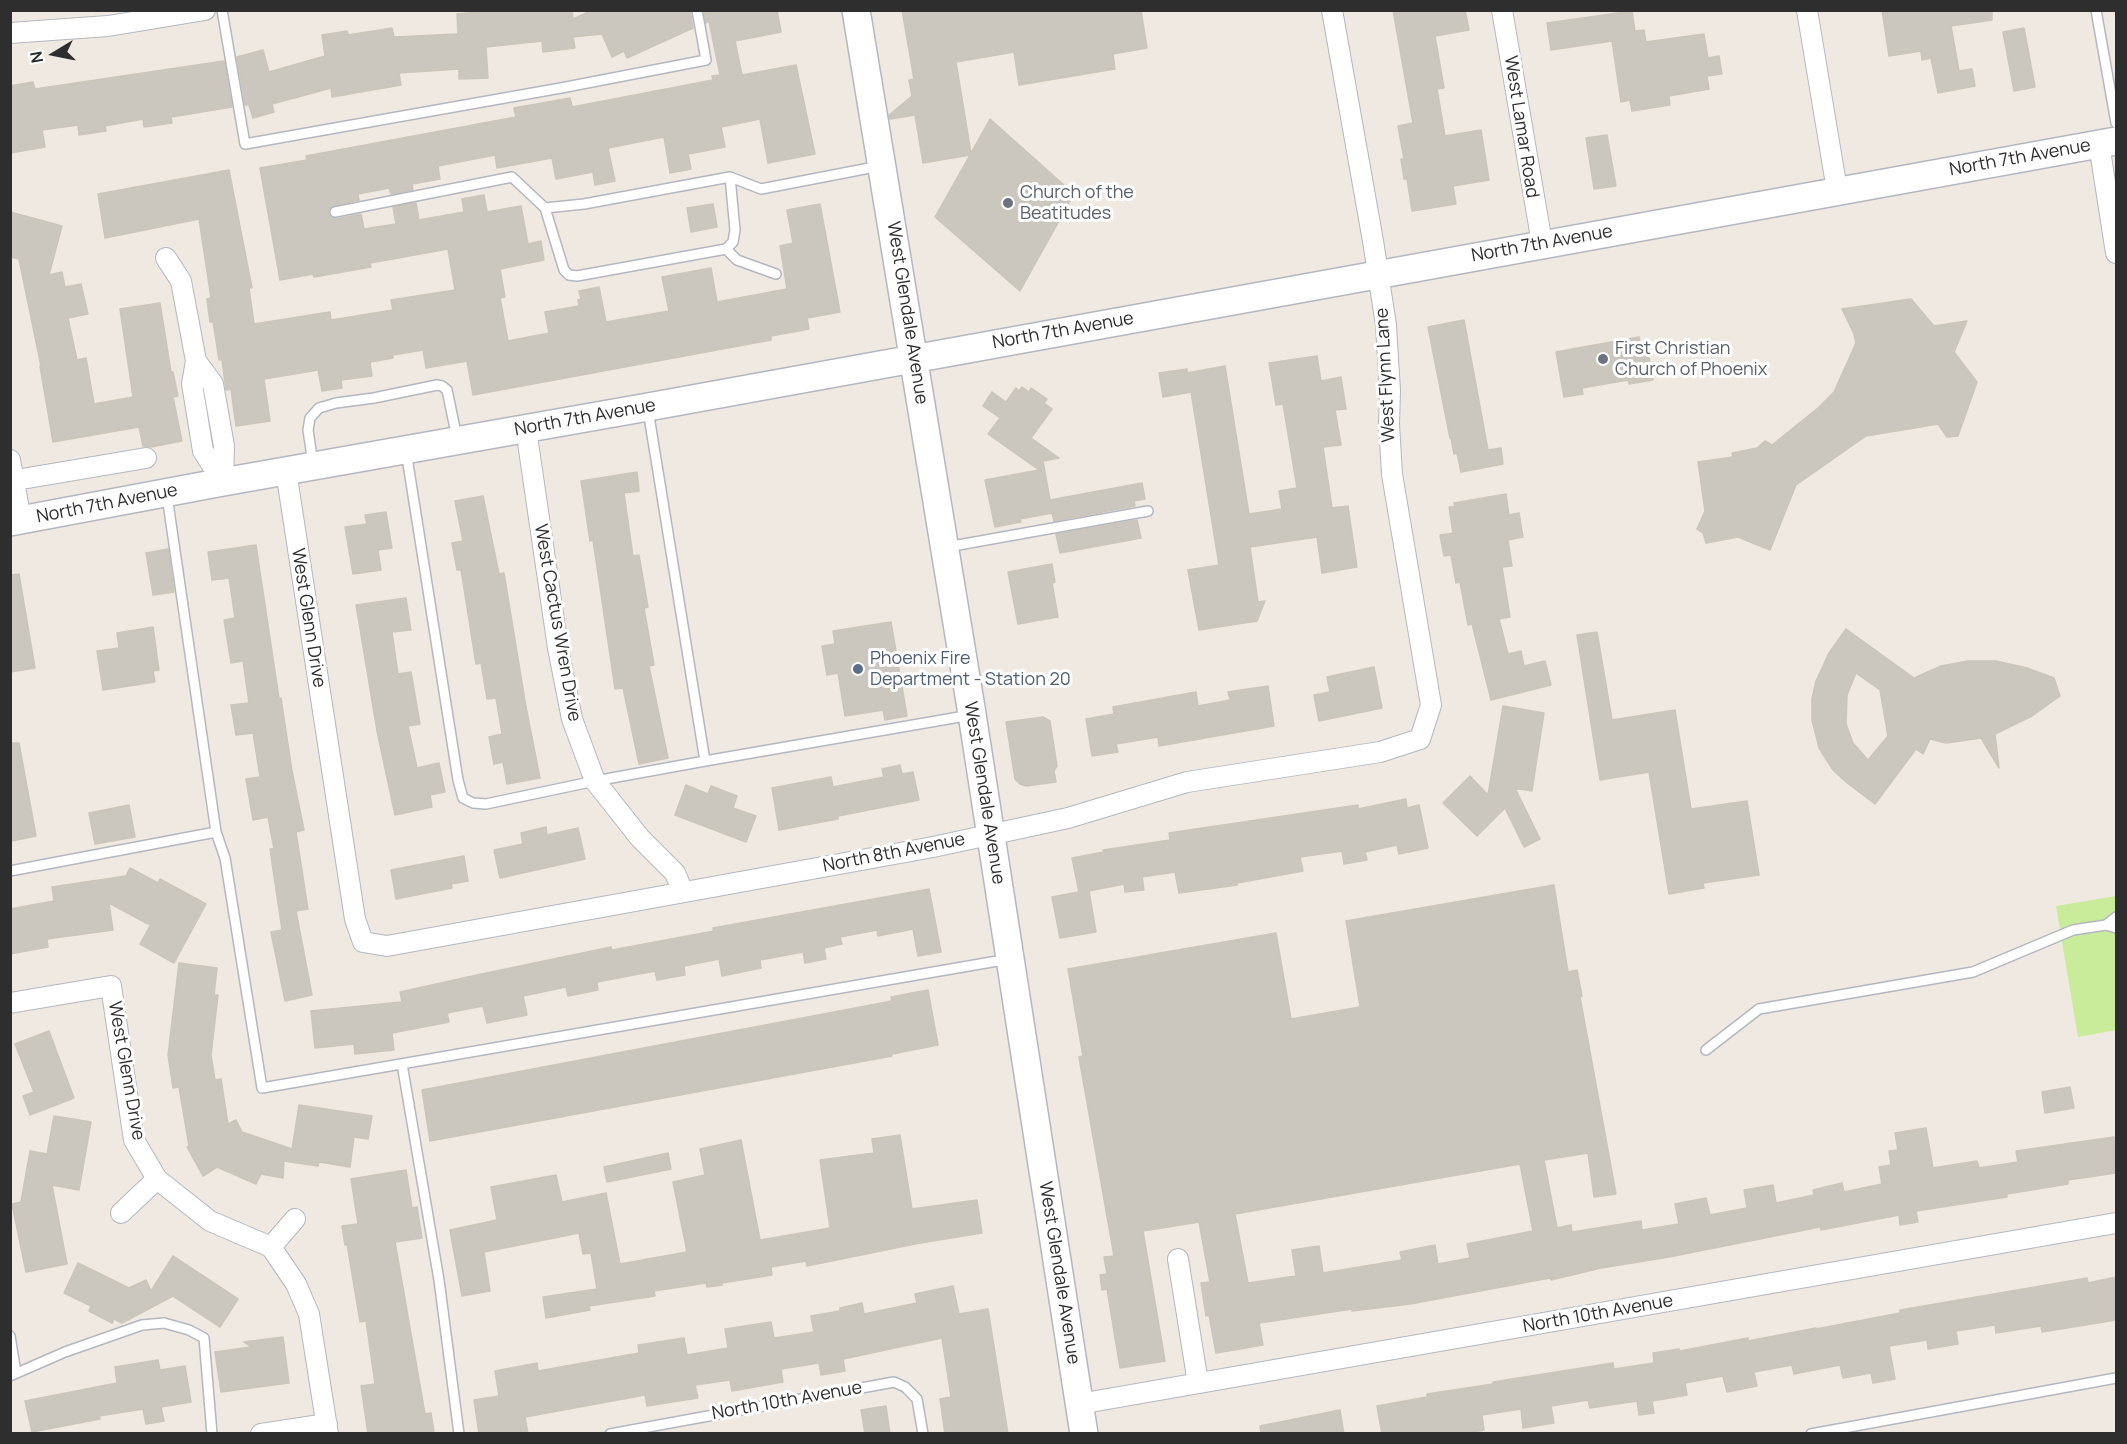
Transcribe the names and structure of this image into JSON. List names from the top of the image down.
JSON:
{
  "streets": {
    "main road": ["North 7th Avenue", "West Glendale Avenue"],
    "street": [
      "West Lamar Road",
      "West Flynn Lane",
      "West Glenn Drive",
      "West Cactus Wren Drive",
      "North 8th Avenue",
      "North 10th Avenue"
    ]
  },
  "crossings": [
    ["West Lamar Road", "North 7th Avenue"],
    ["North 7th Avenue", "West Glendale Avenue"],
    ["North 7th Avenue", "West Flynn Lane"],
    ["North 7th Avenue", "West Glenn Drive"],
    ["North 7th Avenue", "West Cactus Wren Drive"],
    ["West Glendale Avenue", "North 8th Avenue"],
    ["West Glendale Avenue", "North 10th Avenue"],
    ["West Flynn Lane", "North 8th Avenue"],
    ["West Glenn Drive", "North 8th Avenue"],
    ["West Cactus Wren Drive", "North 8th Avenue"]
  ],
  "places": ["Church of the Beatitudes", "First Christian Church of Phoenix", "Phoenix Fire Department - Station 20"],
  "north": "left"
}
